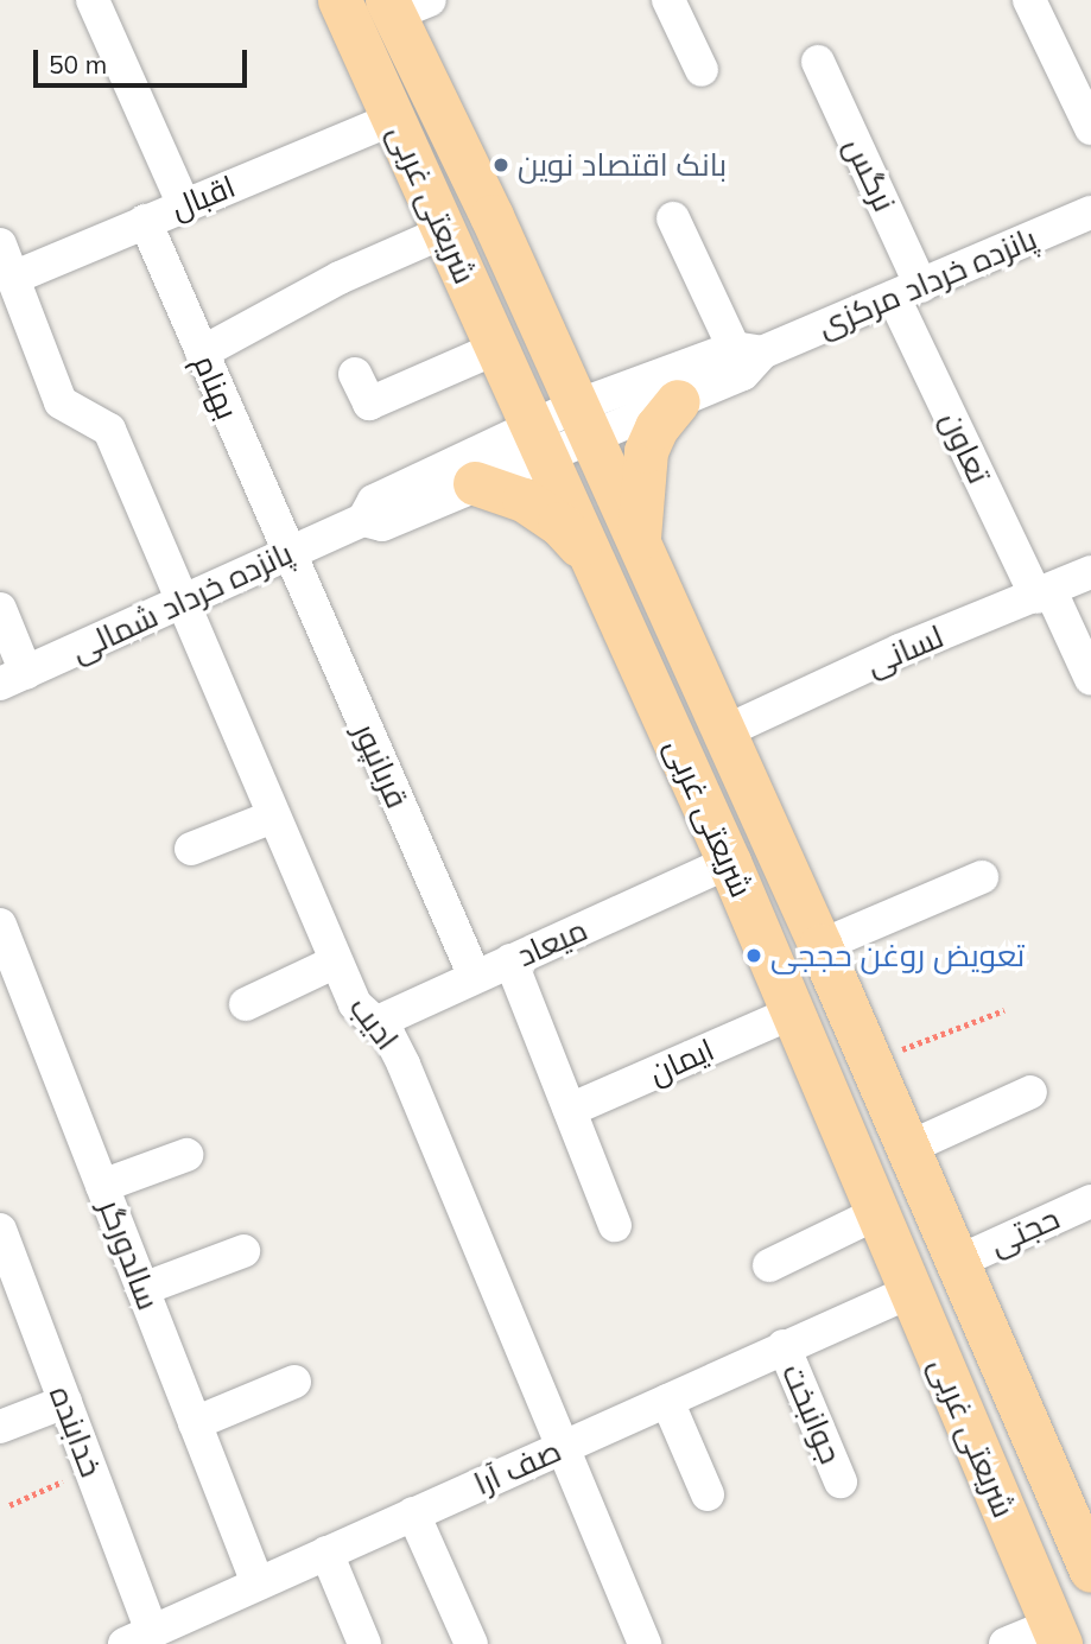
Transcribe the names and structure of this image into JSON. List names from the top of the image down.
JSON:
{
  "streets": {
    "main road": ["شریعتی غربی"],
    "street": [
      "نرگس",
      "اقبال",
      "پانزده خرداد مرکزی",
      "بهنام",
      "تعاون",
      "پانزده خرداد شمالی",
      "لسانی",
      "قربانپور",
      "میعاد",
      "ادیب",
      "ایمان",
      "حجتی",
      "سالدورگر",
      "جوانبخت",
      "خدابنده",
      "صف آرا"
    ]
  },
  "crossings": [
    ["نرگس", "پانزده خرداد مرکزی"],
    ["نرگس", "تعاون"],
    ["اقبال", "شریعتی غربی"],
    ["اقبال", "بهنام"],
    ["اقبال", "ادیب"],
    ["شریعتی غربی", "پانزده خرداد مرکزی"],
    ["شریعتی غربی", "پانزده خرداد شمالی"],
    ["شریعتی غربی", "لسانی"],
    ["شریعتی غربی", "میعاد"],
    ["شریعتی غربی", "ایمان"],
    ["شریعتی غربی", "حجتی"],
    ["شریعتی غربی", "صف آرا"],
    ["پانزده خرداد مرکزی", "تعاون"],
    ["پانزده خرداد مرکزی", "پانزده خرداد شمالی"],
    ["بهنام", "پانزده خرداد شمالی"],
    ["بهنام", "قربانپور"],
    ["تعاون", "لسانی"],
    ["پانزده خرداد شمالی", "قربانپور"],
    ["پانزده خرداد شمالی", "ادیب"],
    ["قربانپور", "میعاد"],
    ["میعاد", "ادیب"],
    ["ادیب", "صف آرا"],
    ["سالدورگر", "صف آرا"],
    ["جوانبخت", "صف آرا"],
    ["خدابنده", "صف آرا"]
  ],
  "places": ["بانک اقتصاد نوین", "تعویض روغن حججی"],
  "scale_bar": "50 m"
}
